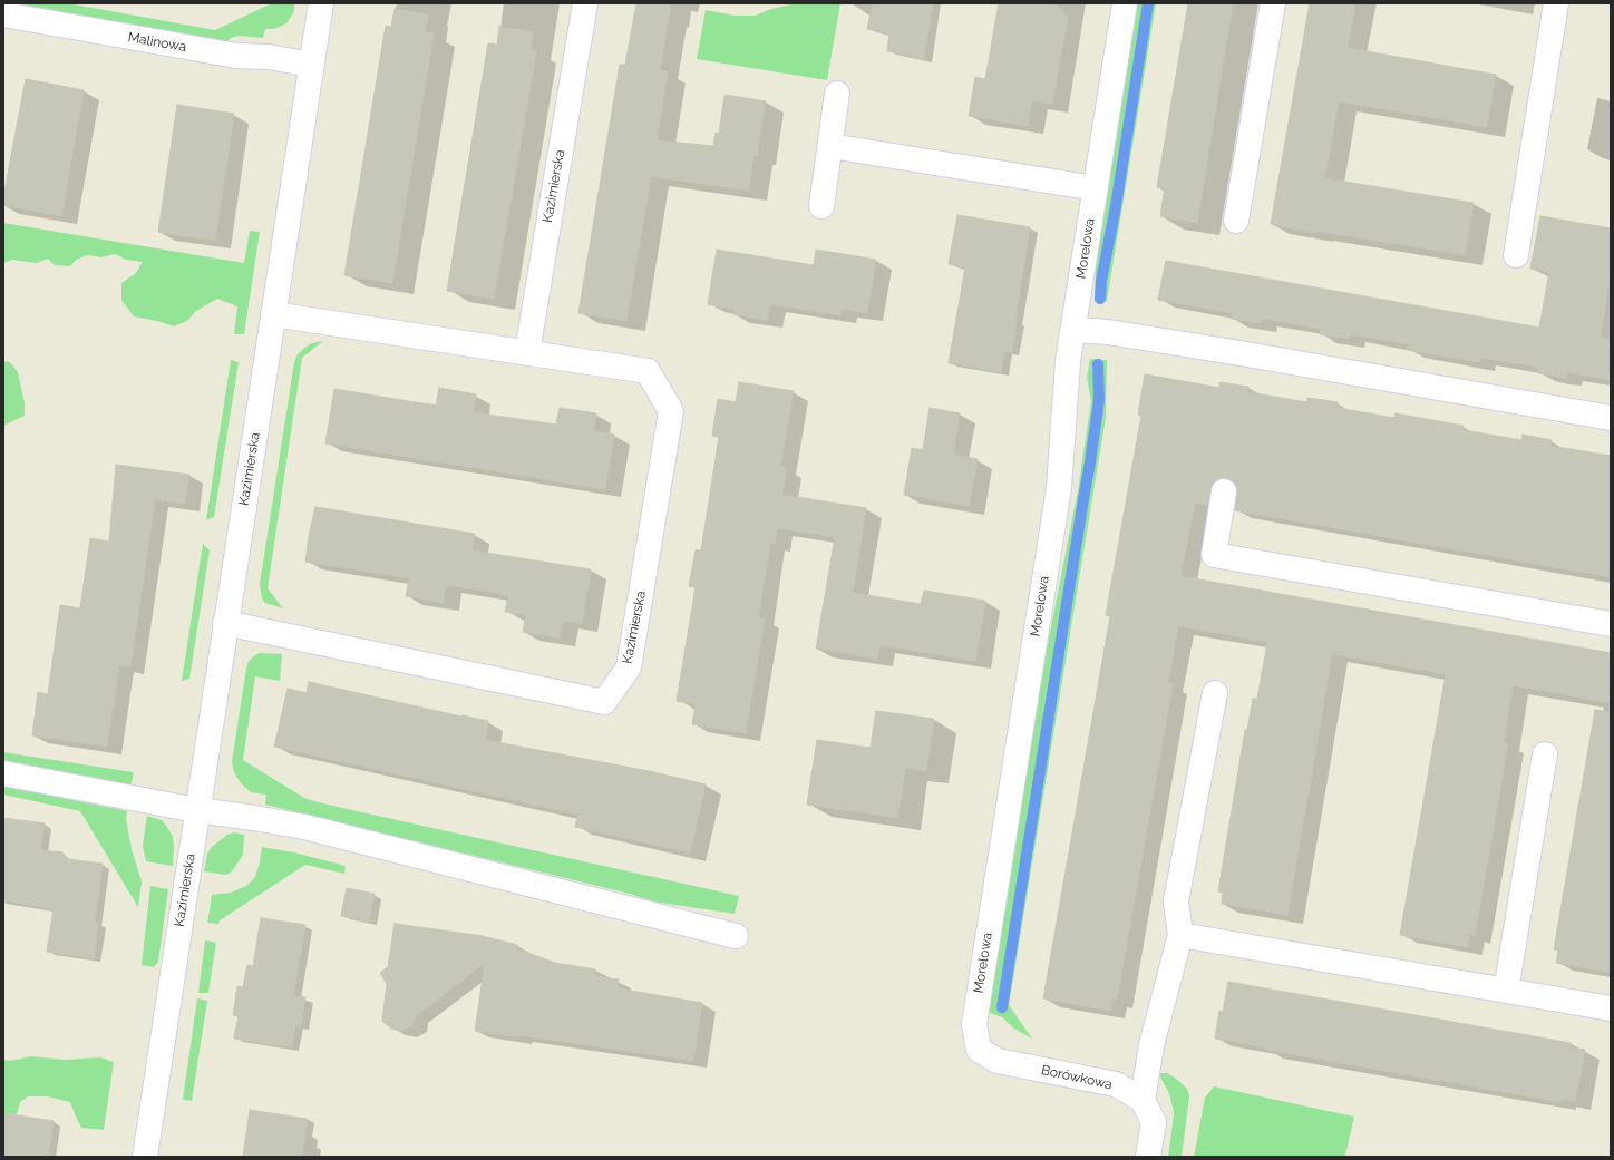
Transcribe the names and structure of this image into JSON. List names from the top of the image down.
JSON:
{
  "streets": {
    "street": [
      "Malinowa",
      "Kazimierska",
      "Morelowa",
      "Borówkowa"
    ]
  },
  "crossings": [
    ["Malinowa", "Kazimierska"],
    ["Morelowa", "Borówkowa"]
  ]
}
